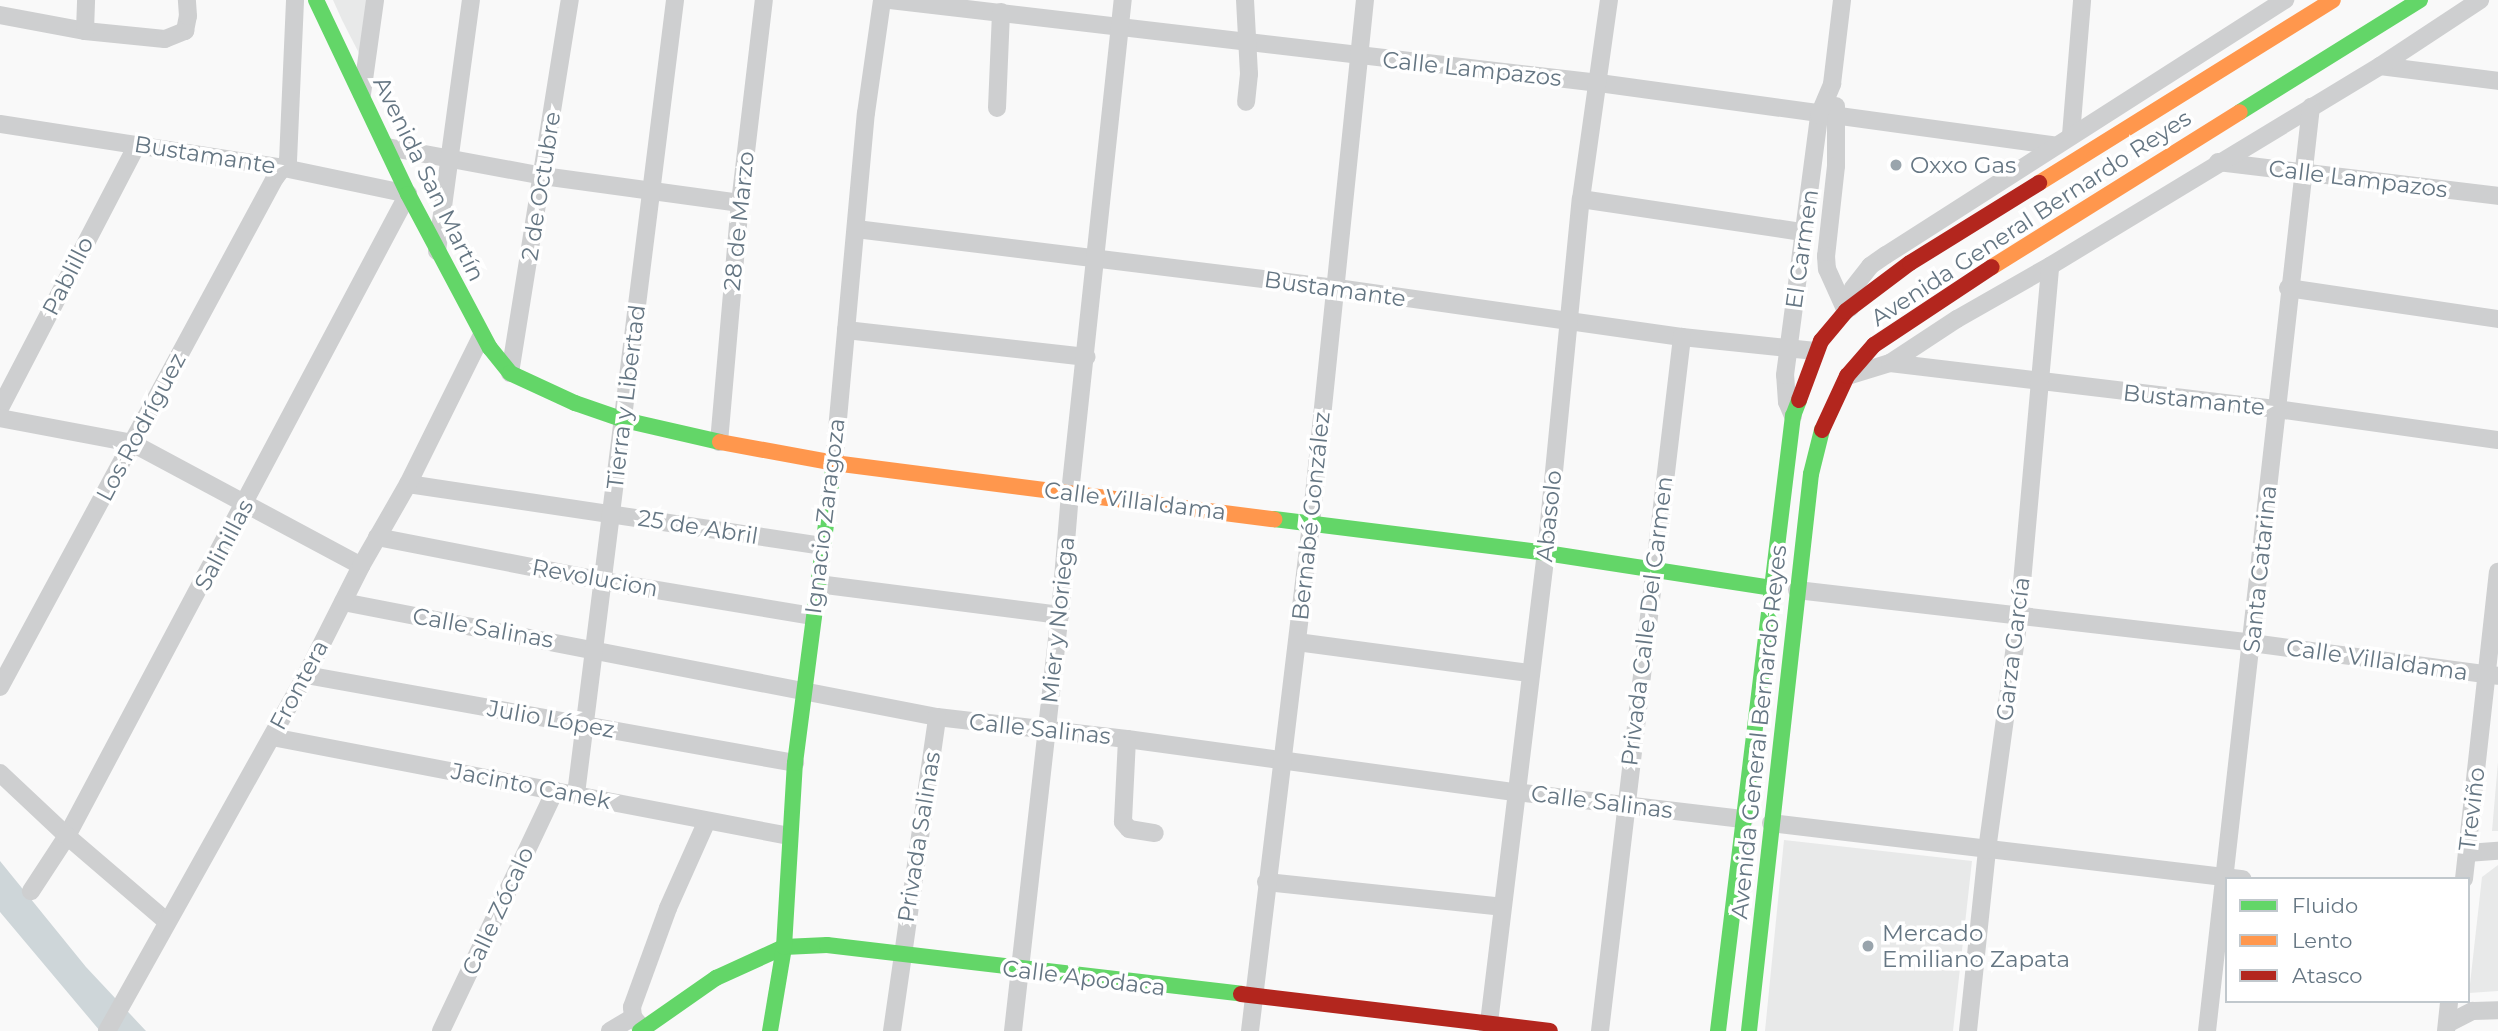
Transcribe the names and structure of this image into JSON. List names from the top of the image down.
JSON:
{
  "streets": {
    "main road": [
      "Avenida San Martín",
      "Avenida General Bernardo Reyes",
      "Calle Villaldama",
      "Ignacio Zaragoza",
      "Calle Apodaca"
    ],
    "street": [
      "Calle Lampazos",
      "Bustamante",
      "2 de Octubre",
      "28 de Marzo",
      "El Carmen",
      "Pablillo",
      "Tierra y Libertad",
      "Los Rodríguez",
      "Bernabé González",
      "Abasolo",
      "25 de Abril",
      "Salinillas",
      "Santa Catarina",
      "Revolucion",
      "Mier y Noriega",
      "Privada Calle Del Carmen",
      "Calle Salinas",
      "Garza García",
      "Frontera",
      "Julio López",
      "Jacinto Canek",
      "Treviño",
      "Privada Salinas",
      "Calle Zócalo"
    ]
  },
  "crossings": [
    ["Calle Lampazos", "El Carmen"],
    ["Calle Lampazos", "Bernabé González"],
    ["Calle Lampazos", "Abasolo"],
    ["Calle Lampazos", "Santa Catarina"],
    ["Calle Lampazos", "Mier y Noriega"],
    ["Bustamante", "Avenida San Martín"],
    ["Bustamante", "Avenida General Bernardo Reyes"],
    ["Bustamante", "El Carmen"],
    ["Bustamante", "Pablillo"],
    ["Bustamante", "Los Rodríguez"],
    ["Bustamante", "Ignacio Zaragoza"],
    ["Bustamante", "Bernabé González"],
    ["Bustamante", "Abasolo"],
    ["Bustamante", "Salinillas"],
    ["Bustamante", "Santa Catarina"],
    ["Bustamante", "Mier y Noriega"],
    ["Bustamante", "Privada Calle Del Carmen"],
    ["Bustamante", "Garza García"],
    ["Avenida San Martín", "2 de Octubre"],
    ["Avenida San Martín", "Calle Villaldama"],
    ["Avenida San Martín", "Salinillas"],
    ["Avenida San Martín", "Frontera"],
    ["2 de Octubre", "Calle Villaldama"],
    ["Avenida General Bernardo Reyes", "El Carmen"],
    ["Avenida General Bernardo Reyes", "Calle Villaldama"],
    ["Avenida General Bernardo Reyes", "Calle Salinas"],
    ["28 de Marzo", "Calle Villaldama"],
    ["Tierra y Libertad", "Calle Villaldama"],
    ["Tierra y Libertad", "25 de Abril"],
    ["Tierra y Libertad", "Revolucion"],
    ["Tierra y Libertad", "Calle Salinas"],
    ["Tierra y Libertad", "Julio López"],
    ["Tierra y Libertad", "Jacinto Canek"],
    ["Calle Villaldama", "Ignacio Zaragoza"],
    ["Calle Villaldama", "Bernabé González"],
    ["Calle Villaldama", "Abasolo"],
    ["Calle Villaldama", "Santa Catarina"],
    ["Calle Villaldama", "Mier y Noriega"],
    ["Calle Villaldama", "Privada Calle Del Carmen"],
    ["Calle Villaldama", "Garza García"],
    ["Calle Villaldama", "Treviño"],
    ["Ignacio Zaragoza", "25 de Abril"],
    ["Ignacio Zaragoza", "Revolucion"],
    ["Ignacio Zaragoza", "Calle Salinas"],
    ["Ignacio Zaragoza", "Julio López"],
    ["Ignacio Zaragoza", "Jacinto Canek"],
    ["Ignacio Zaragoza", "Calle Apodaca"],
    ["Bernabé González", "Calle Salinas"],
    ["Bernabé González", "Calle Apodaca"],
    ["Abasolo", "Calle Salinas"],
    ["Abasolo", "Calle Apodaca"],
    ["25 de Abril", "Frontera"],
    ["Revolucion", "Frontera"],
    ["Mier y Noriega", "Calle Salinas"],
    ["Mier y Noriega", "Calle Apodaca"],
    ["Privada Calle Del Carmen", "Calle Salinas"],
    ["Calle Salinas", "Frontera"],
    ["Calle Salinas", "Privada Salinas"],
    ["Frontera", "Julio López"],
    ["Frontera", "Jacinto Canek"],
    ["Jacinto Canek", "Calle Zócalo"],
    ["Privada Salinas", "Calle Apodaca"]
  ],
  "places": ["Oxxo Gas", "Mercado Emiliano Zapata"],
  "legend": ["Fluido", "Lento", "Atasco"]
}
